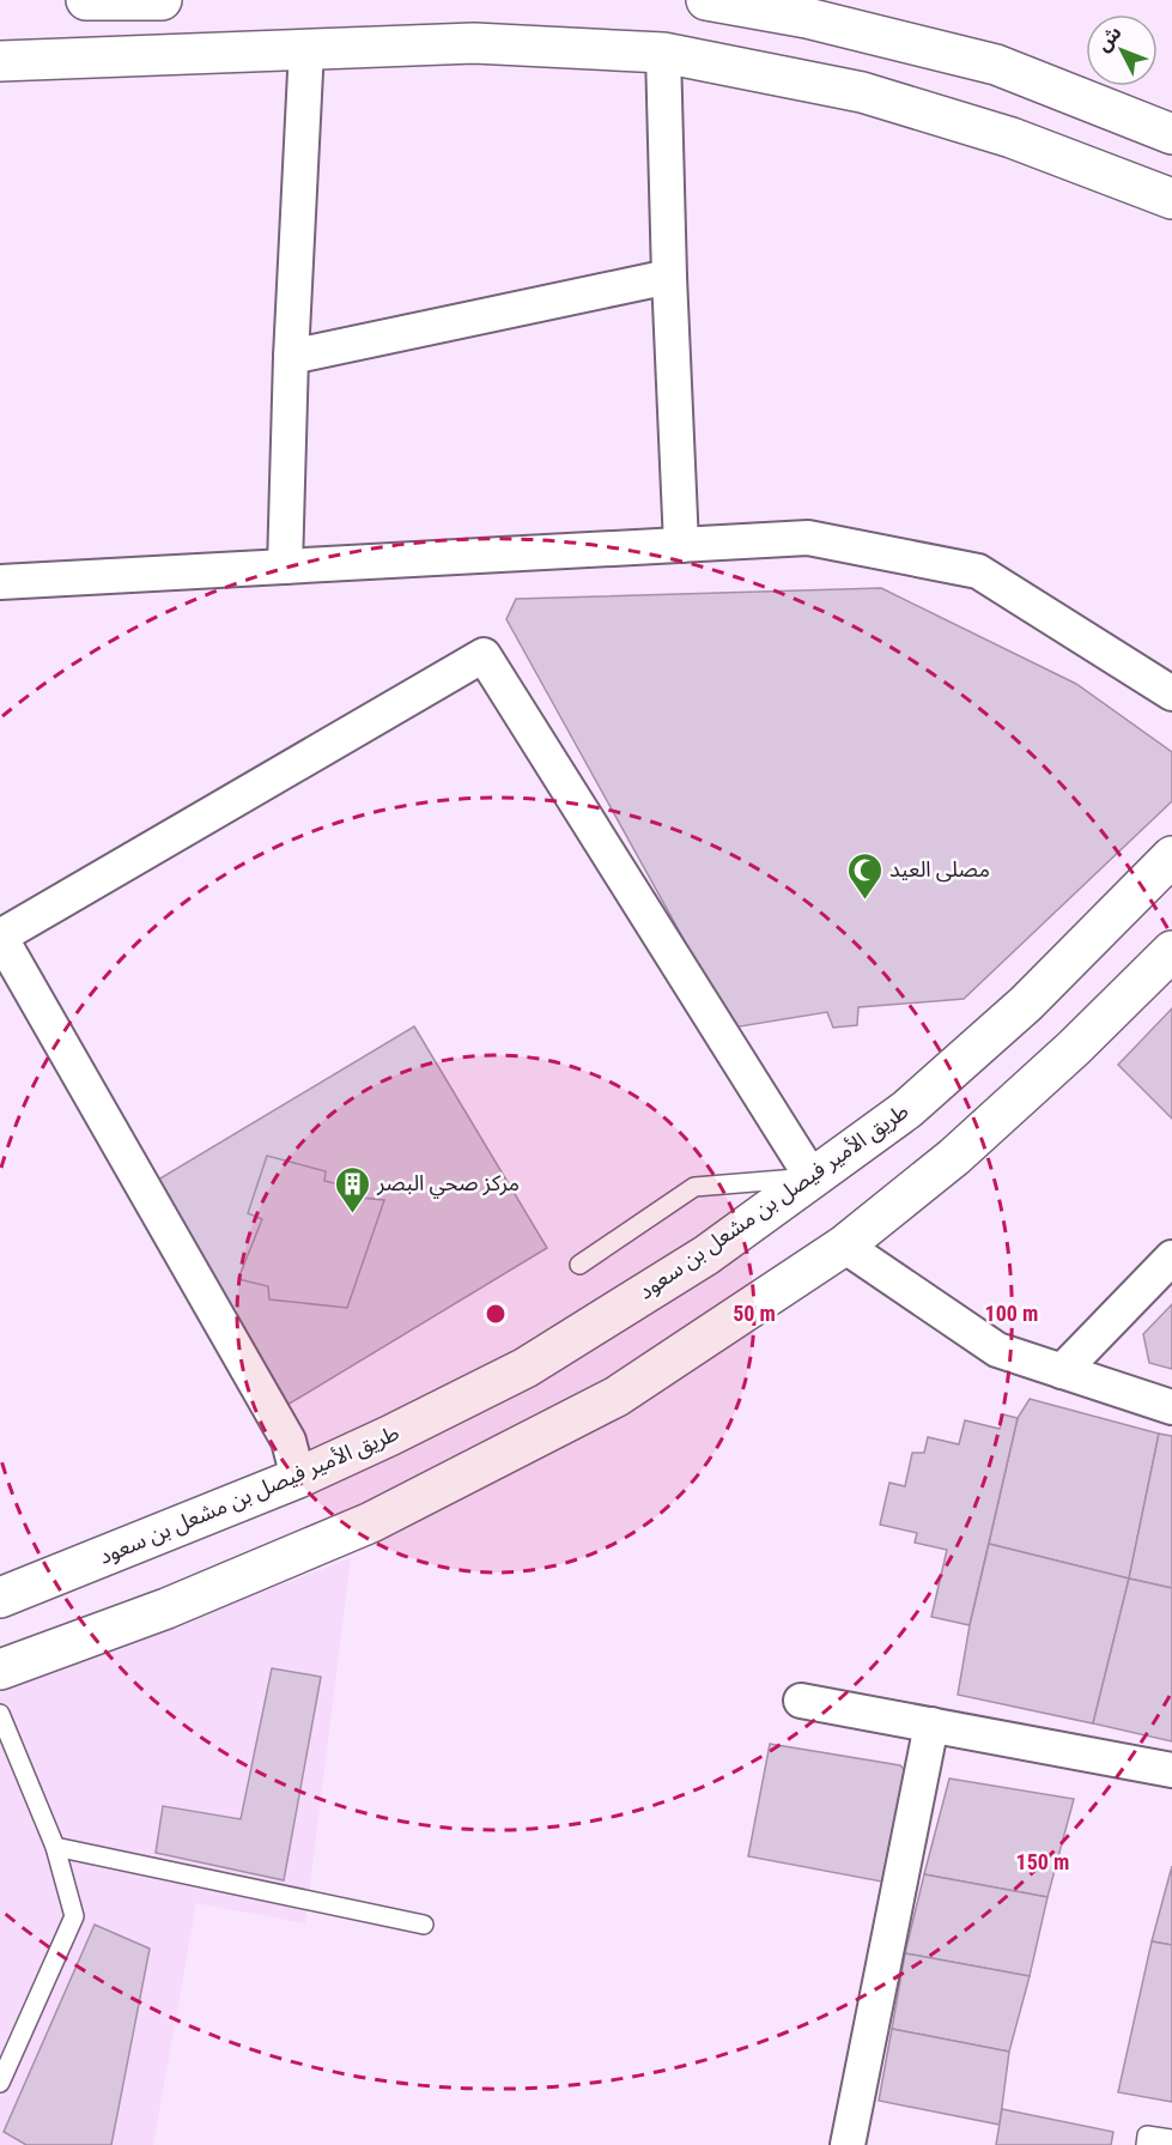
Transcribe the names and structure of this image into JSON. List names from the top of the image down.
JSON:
{
  "streets": {
    "street": ["طريق الأمير فيصل بن مشعل بن سعود"]
  },
  "places": {
    "mosque": ["مصلى العيد"],
    "building": ["مركز صحي البصر"]
  },
  "north": "top left",
  "rings": ["50 m", "100 m", "150 m"]
}
